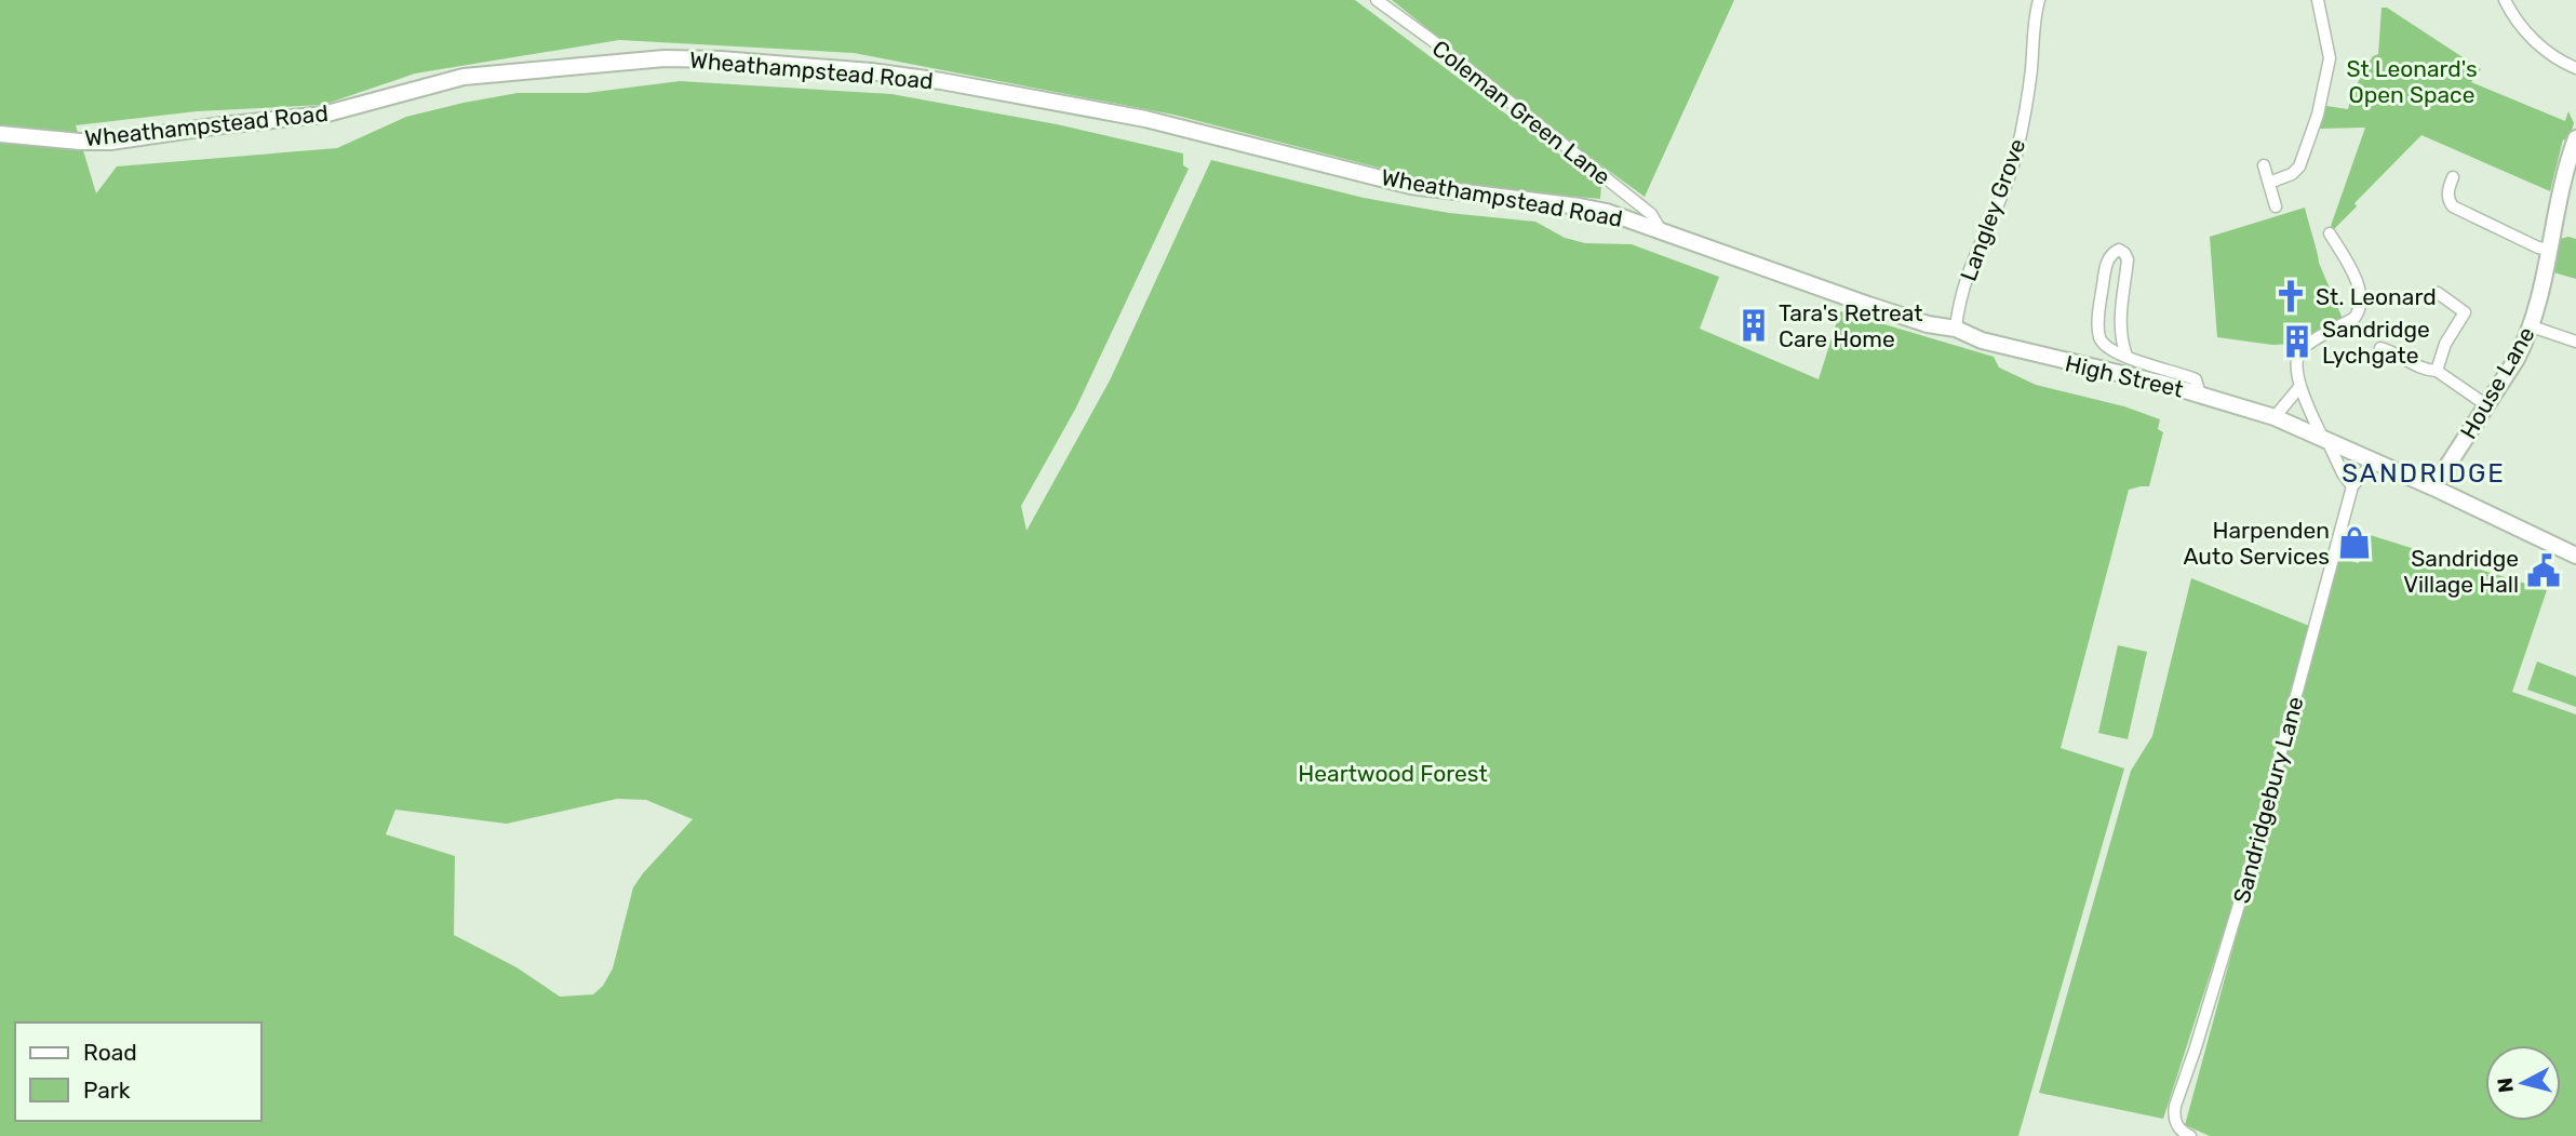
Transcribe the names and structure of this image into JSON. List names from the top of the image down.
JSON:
{
  "streets": {
    "main road": ["Wheathampstead Road", "High Street", "House Lane"],
    "street": ["Coleman Green Lane", "Langley Grove", "Sandridgebury Lane"]
  },
  "crossings": [
    ["Wheathampstead Road", "Coleman Green Lane"],
    ["Wheathampstead Road", "High Street"],
    ["Coleman Green Lane", "High Street"],
    ["Langley Grove", "High Street"],
    ["High Street", "House Lane"],
    ["High Street", "Sandridgebury Lane"]
  ],
  "districts": ["SANDRIDGE"],
  "parks": ["St Leonard's Open Space", "Heartwood Forest"],
  "places": {
    "church": ["St. Leonard"],
    "building": ["Tara's Retreat Care Home", "Sandridge Lychgate"],
    "shop": ["Harpenden Auto Services"],
    "public building": ["Sandridge Village Hall"]
  },
  "legend": ["Road", "Park"],
  "north": "left"
}
